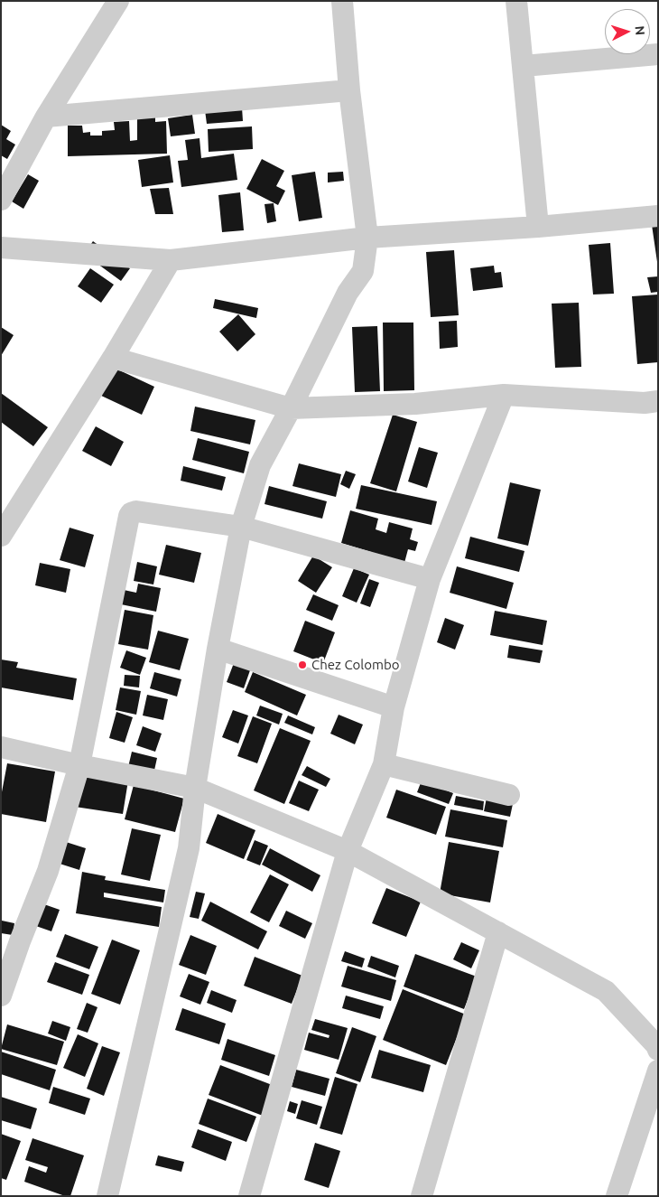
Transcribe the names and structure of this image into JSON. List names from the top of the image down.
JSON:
{
  "places": ["Chez Colombo"],
  "north": "right"
}
